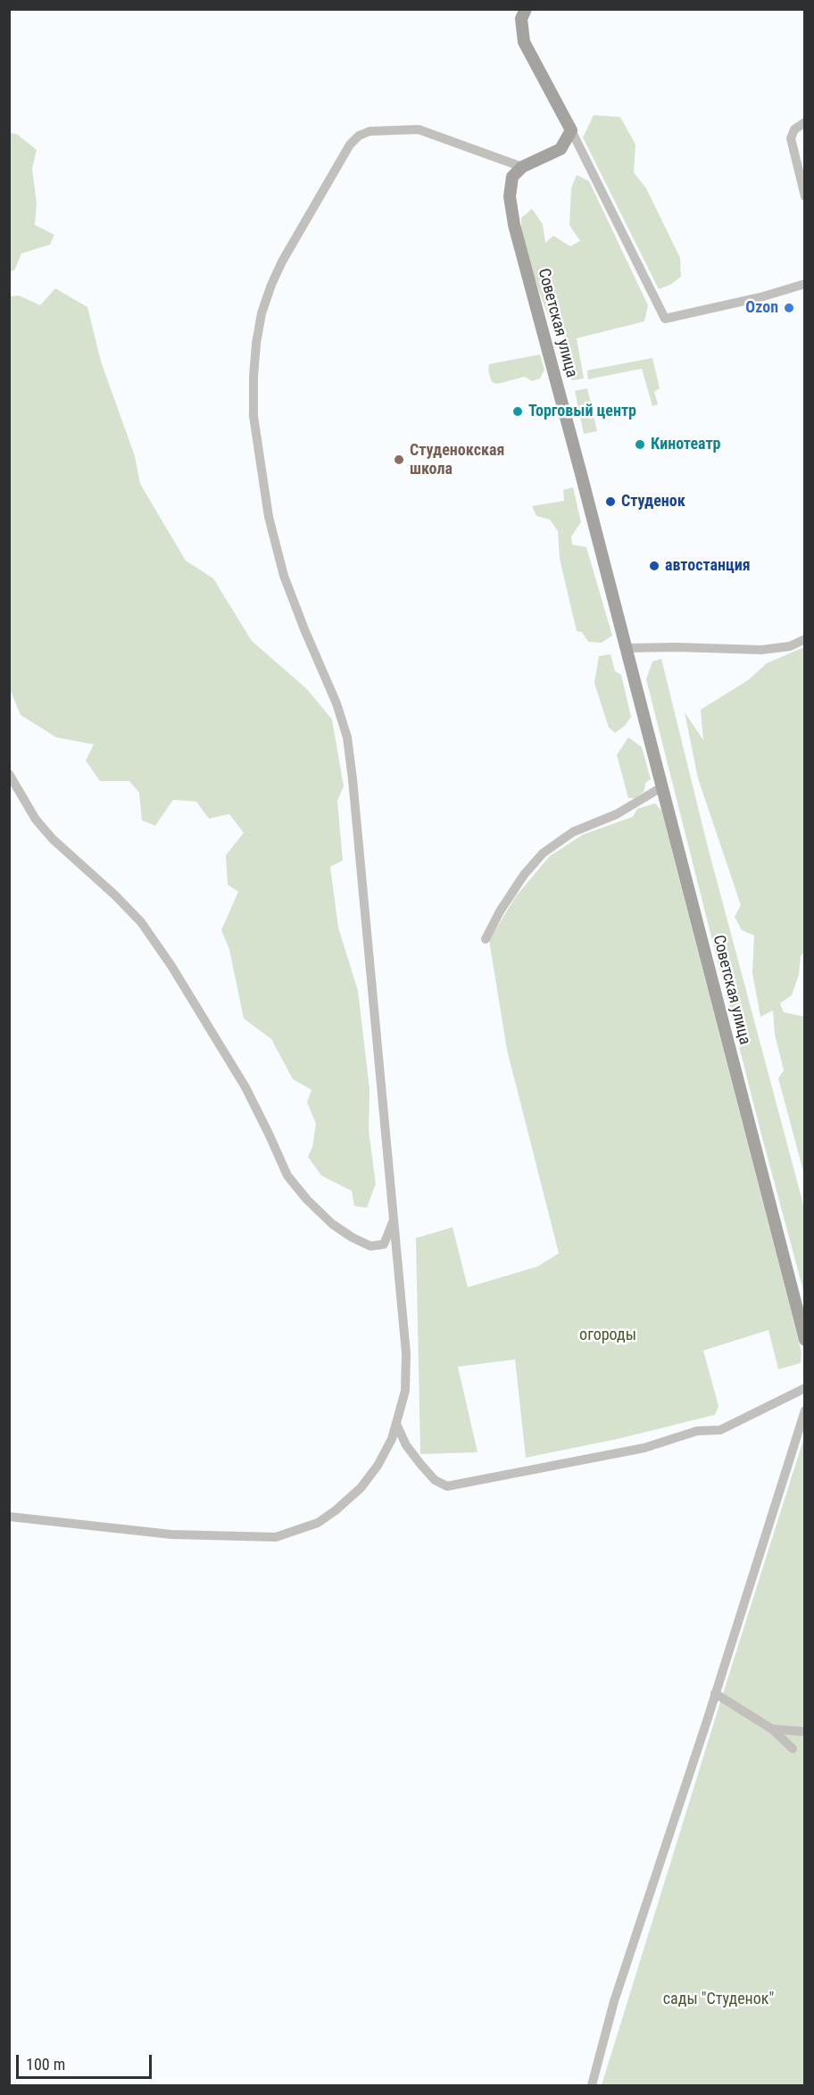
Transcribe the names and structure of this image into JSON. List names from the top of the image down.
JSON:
{
  "streets": {
    "street": ["Советская улица"]
  },
  "parks": ["огороды", "сады \"Студенок\""],
  "places": [
    "Ozon",
    "Торговый центр",
    "Кинотеатр",
    "Студенокская школа",
    "Студенок",
    "автостанция"
  ],
  "scale_bar": "100 m"
}
